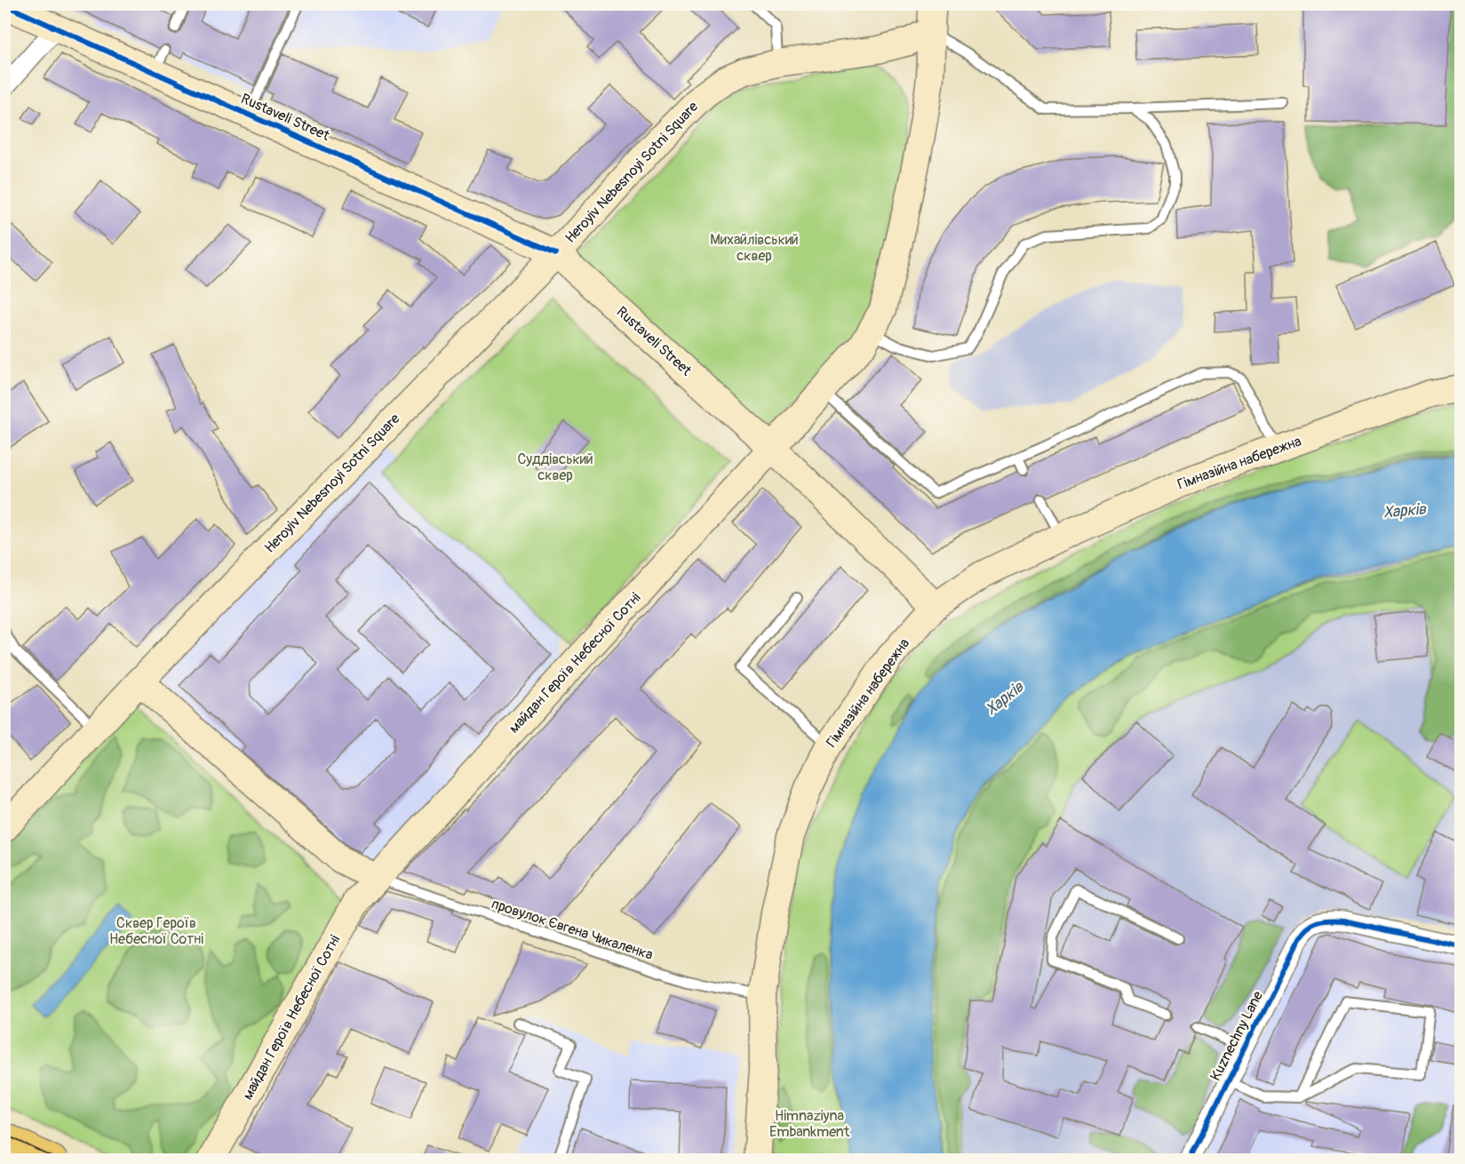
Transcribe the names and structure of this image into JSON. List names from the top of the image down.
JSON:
{
  "streets": {
    "main road": [
      "Rustaveli Street",
      "Heroyiv Nebesnoyi Sotni Square",
      "Гімназійна набережна",
      "майдан Героїв Небесної Сотні"
    ],
    "street": ["Kuznechny Lane"],
    "lane": ["провулок Євгена Чикаленка"]
  },
  "crossings": [
    ["Rustaveli Street", "Heroyiv Nebesnoyi Sotni Square"],
    ["Rustaveli Street", "Гімназійна набережна"],
    ["Rustaveli Street", "майдан Героїв Небесної Сотні"],
    ["Гімназійна набережна", "провулок Євгена Чикаленка"],
    ["майдан Героїв Небесної Сотні", "провулок Євгена Чикаленка"]
  ],
  "water": ["Харків"],
  "parks": [
    "Михайлівський сквер",
    "Суддівський сквер",
    "Сквер Героїв Небесної Сотні",
    "Himnaziyna Embankment"
  ]
}
